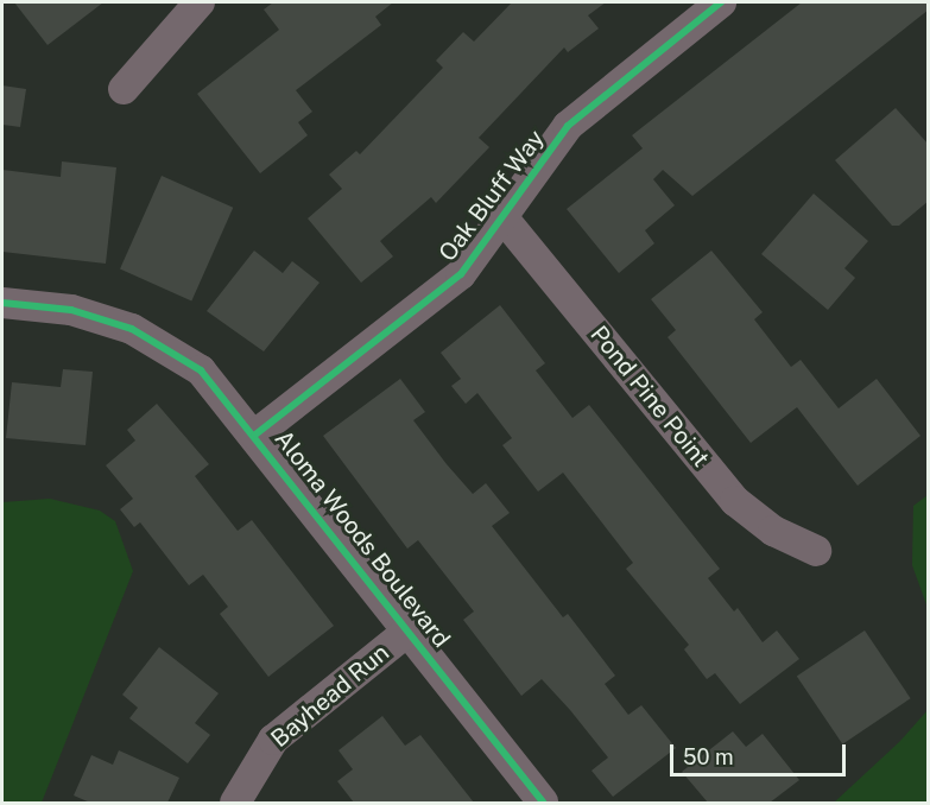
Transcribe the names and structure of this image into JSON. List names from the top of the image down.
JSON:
{
  "streets": {
    "street": [
      "Oak Bluff Way",
      "Pond Pine Point",
      "Aloma Woods Boulevard",
      "Bayhead Run"
    ]
  },
  "crossings": [
    ["Oak Bluff Way", "Pond Pine Point"],
    ["Oak Bluff Way", "Aloma Woods Boulevard"],
    ["Aloma Woods Boulevard", "Bayhead Run"]
  ],
  "scale_bar": "50 m"
}
